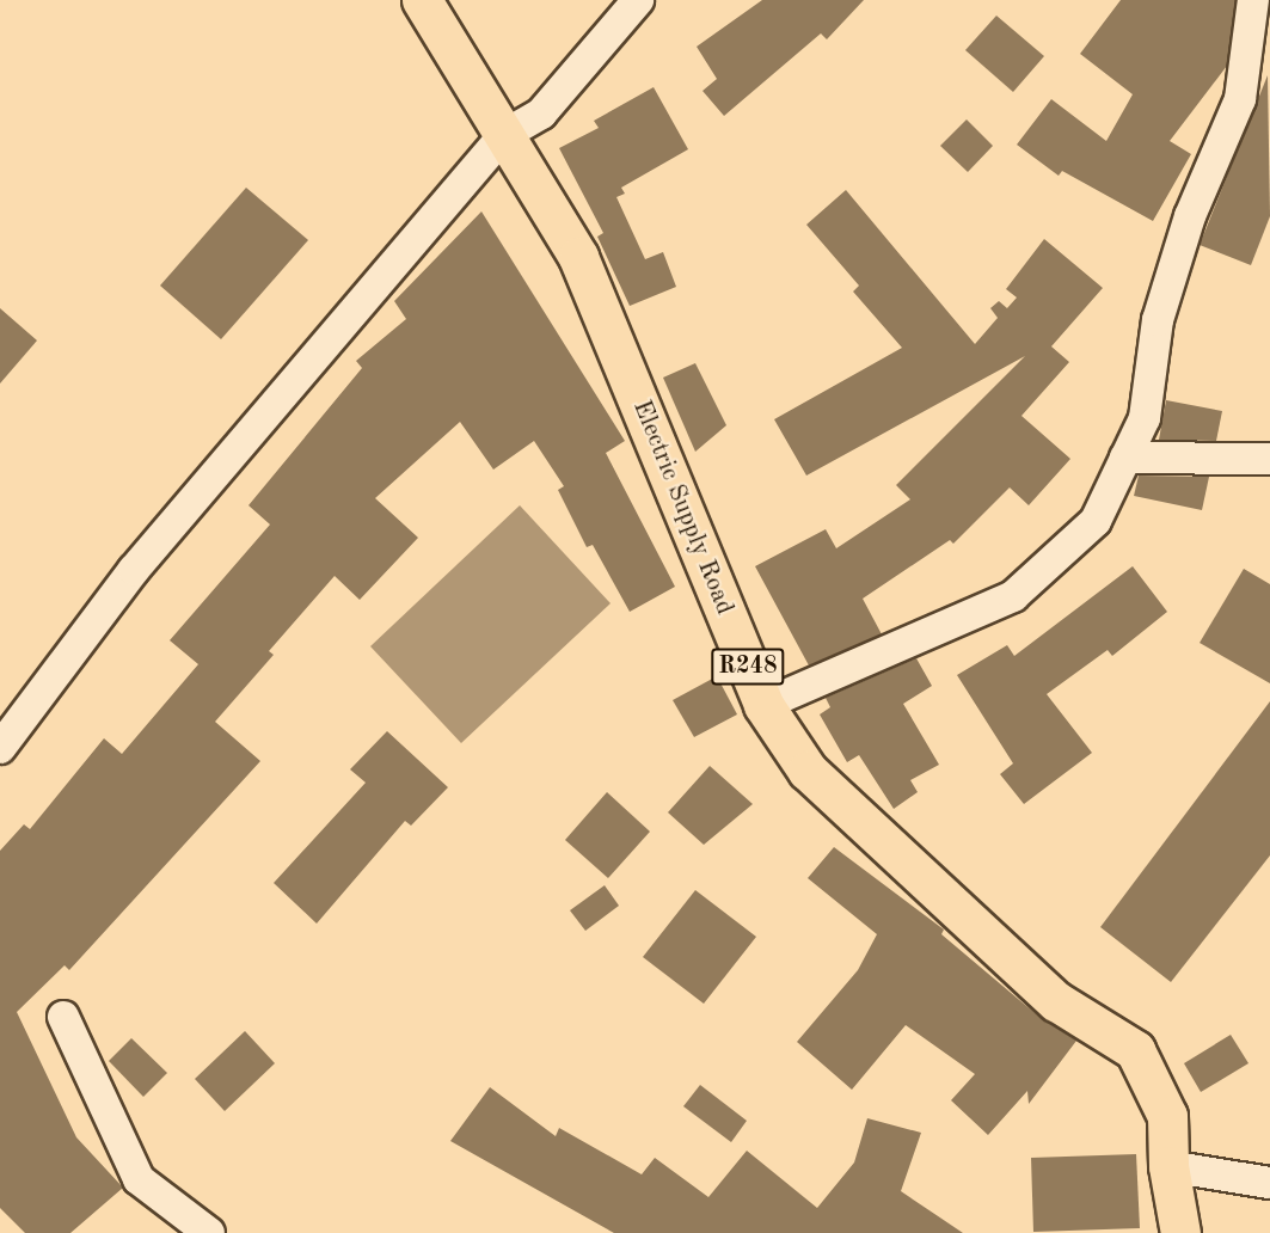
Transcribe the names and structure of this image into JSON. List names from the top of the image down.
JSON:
{
  "streets": {
    "main road": ["Electric Supply Road", "R248"]
  }
}
